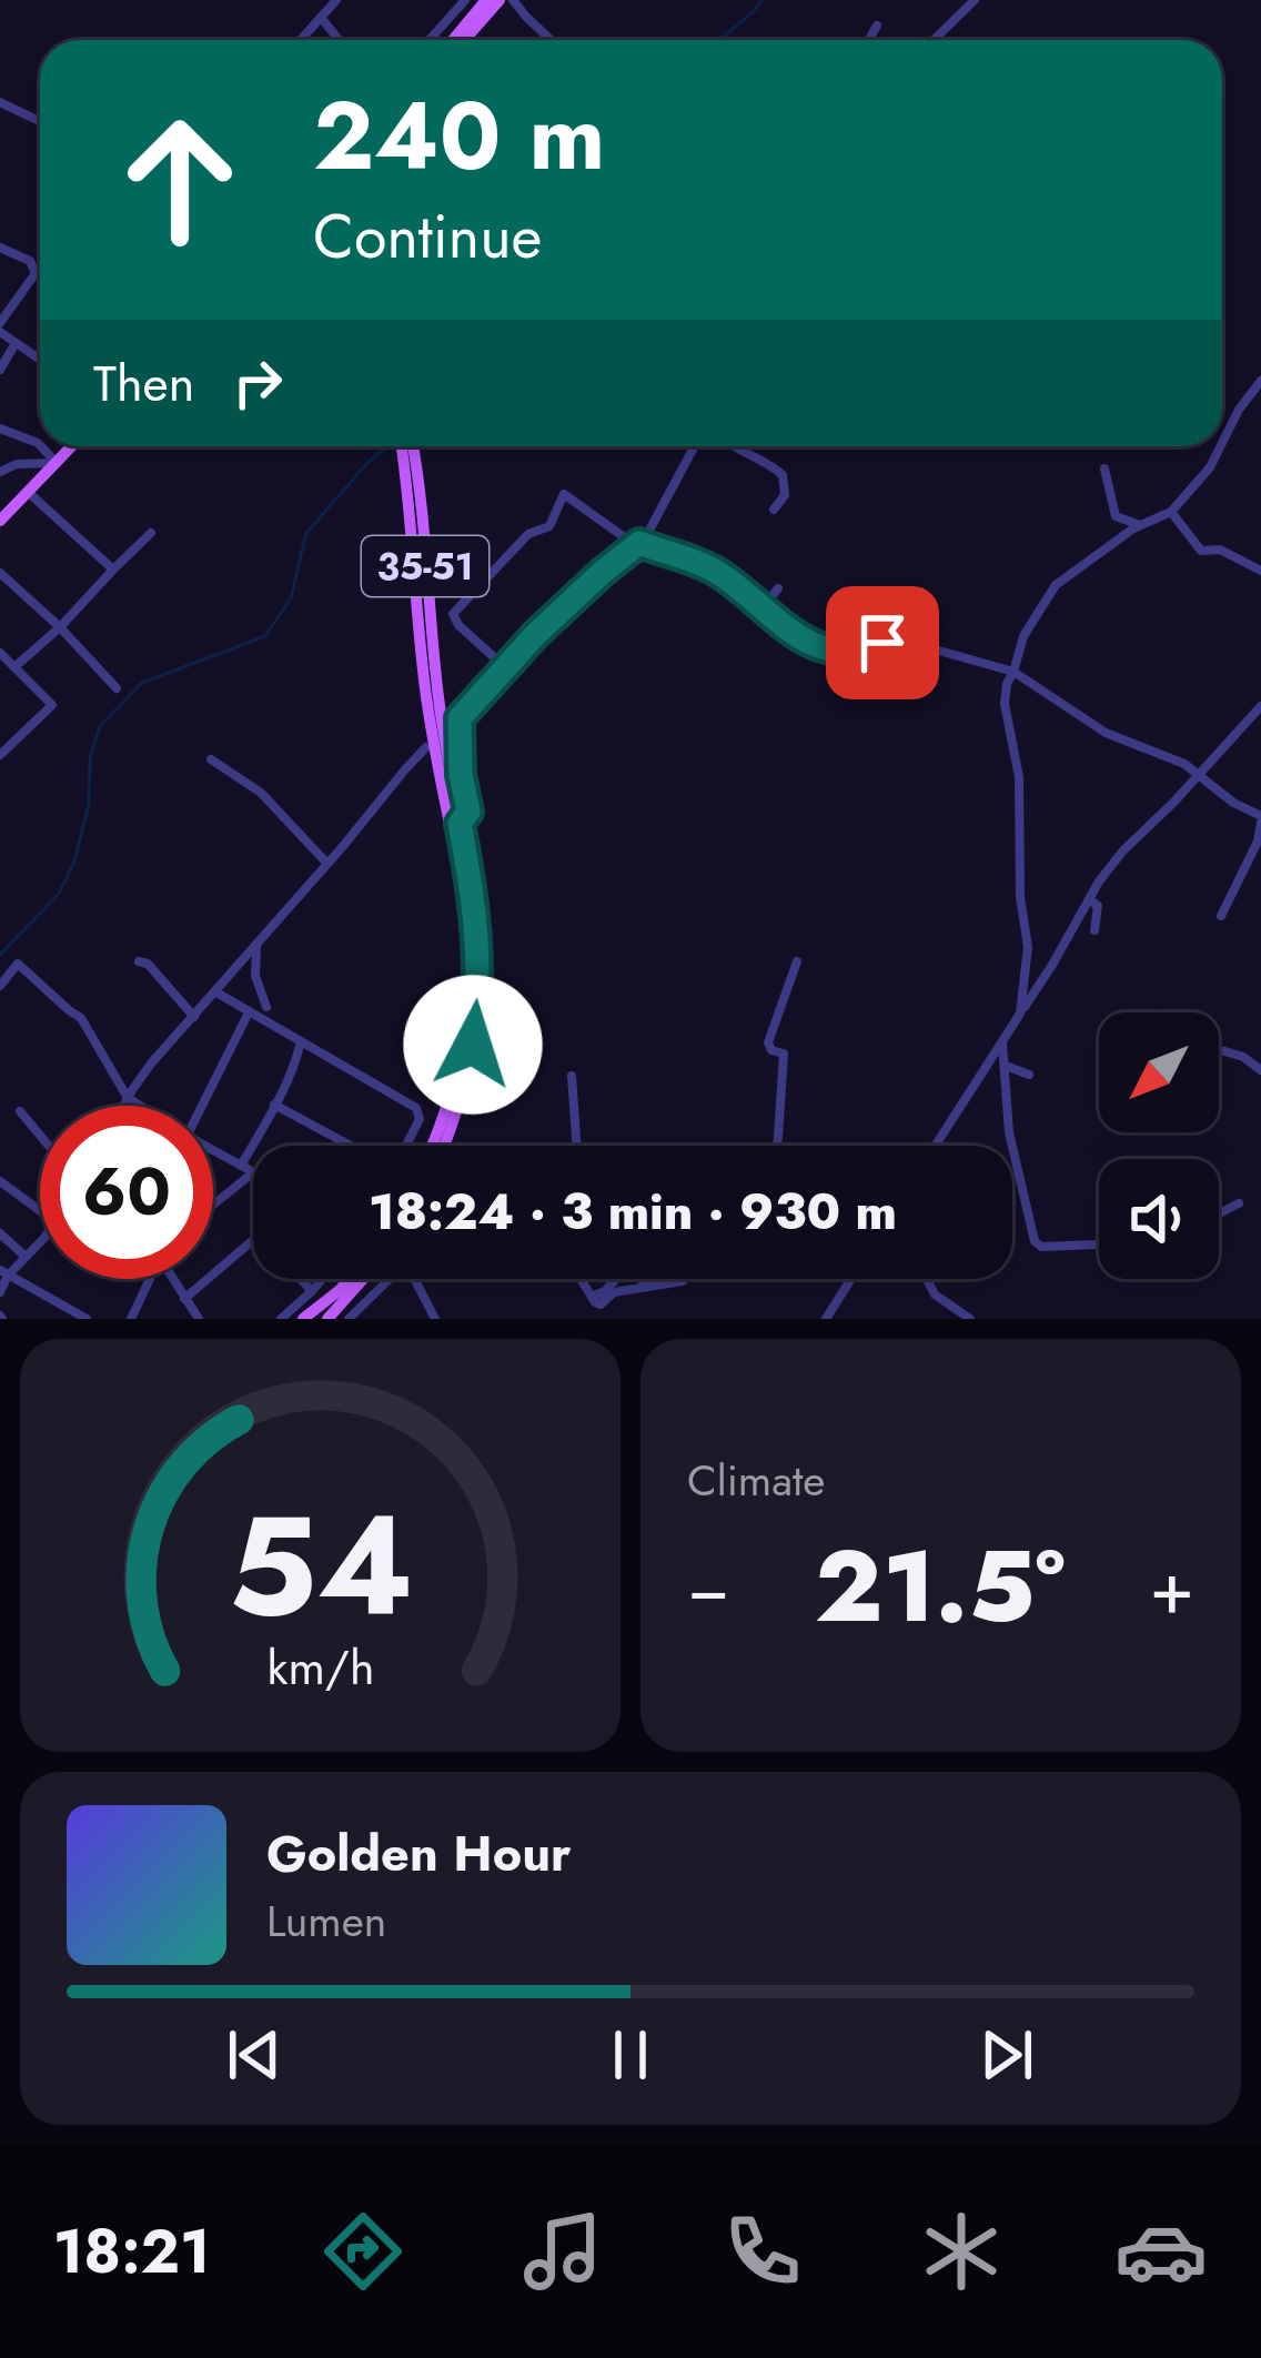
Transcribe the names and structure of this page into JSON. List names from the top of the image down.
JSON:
{
  "streets": {
    "main road": ["35-51"]
  },
  "north": "bottom left",
  "page": {
    "turn": ["240 m", "Continue"],
    "then": "Then",
    "limit": "60",
    "trip": "18:24 · 3 min · 930 m",
    "tile": "Climate",
    "heat": ["−", "21.5°", "+"],
    "song": ["Golden Hour", "Lumen"],
    "tabs": "18:21",
    "gauge": ["54", "km/h"]
  }
}
